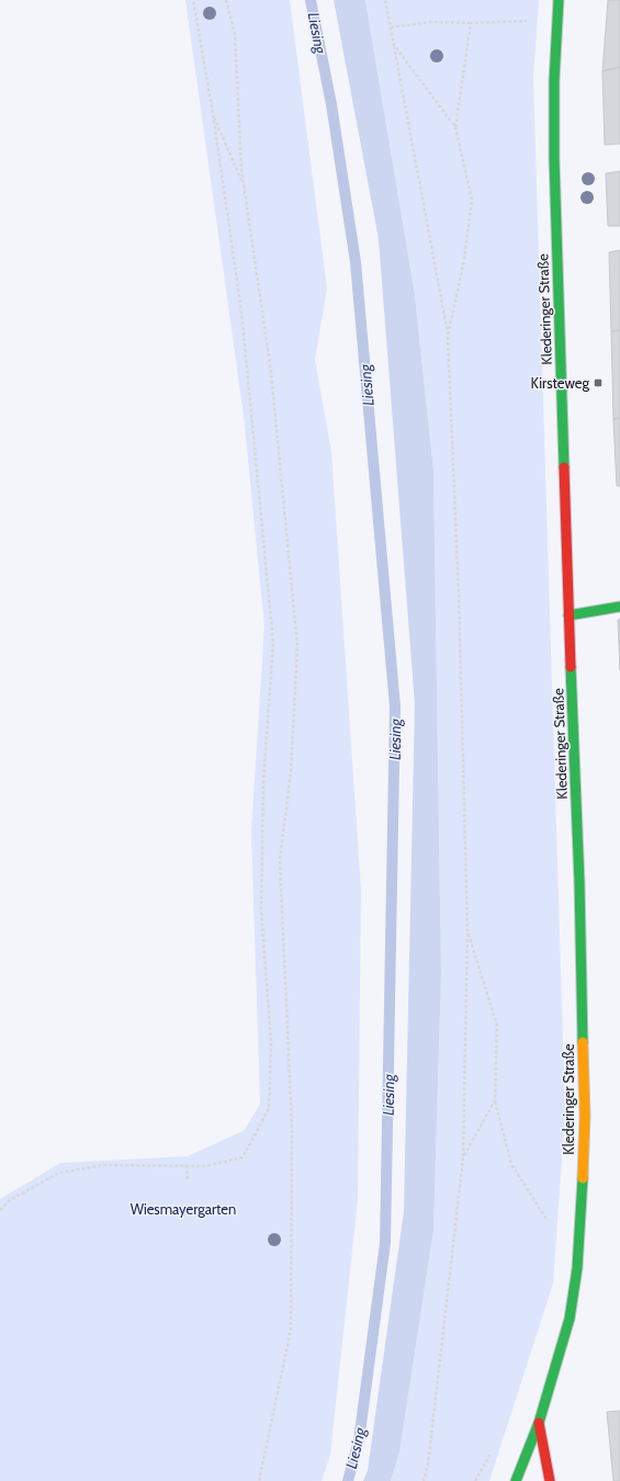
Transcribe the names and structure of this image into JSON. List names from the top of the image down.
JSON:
{
  "streets": {
    "main road": ["Klederinger Straße"]
  },
  "water": ["Liesing"],
  "parks": ["Wiesmayergarten"],
  "places": {
    "transit": ["Kirsteweg"]
  }
}
